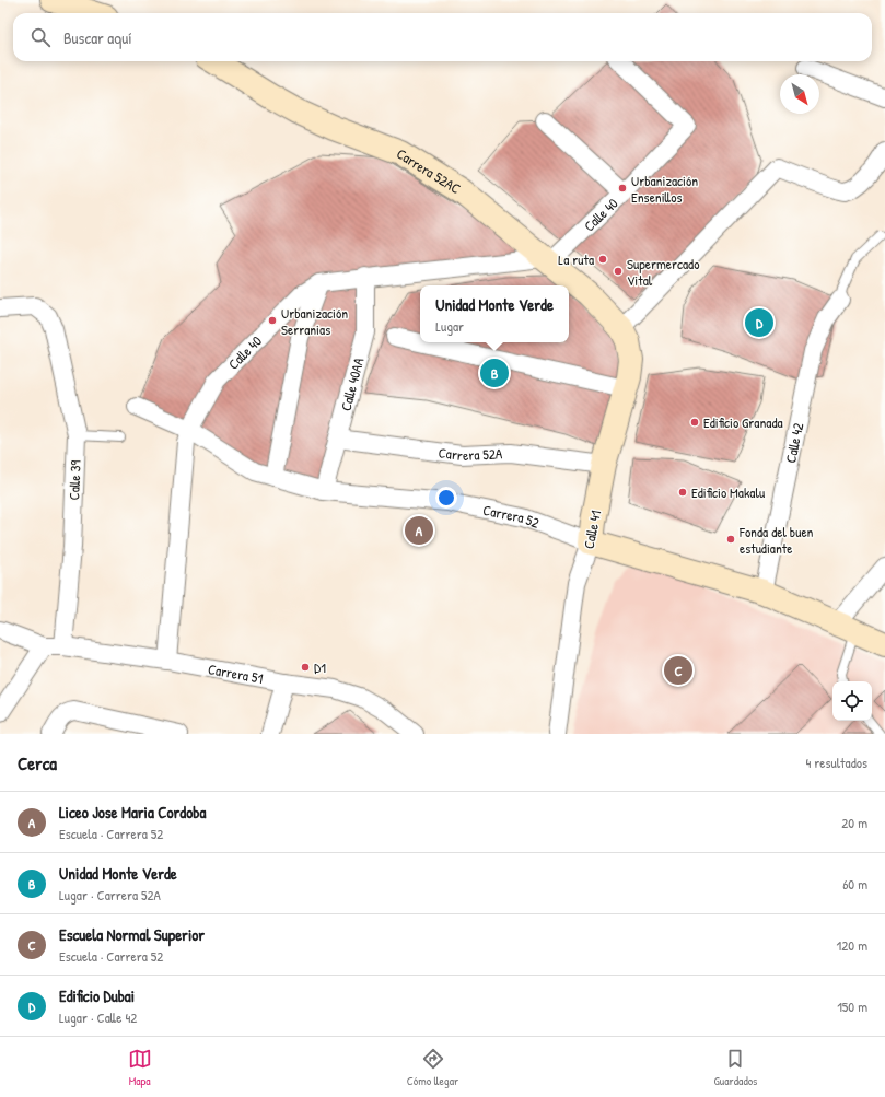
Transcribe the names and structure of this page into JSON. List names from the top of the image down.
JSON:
{
  "streets": {
    "street": [
      "Carrera 52AC",
      "Calle 40",
      "Calle 40AA",
      "Calle 42",
      "Carrera 52A",
      "Calle 39",
      "Carrera 52",
      "Calle 41",
      "Carrera 51"
    ]
  },
  "crossings": [
    ["Carrera 52AC", "Calle 40"],
    ["Carrera 52AC", "Calle 41"],
    ["Calle 40", "Calle 40AA"],
    ["Calle 40", "Carrera 52"],
    ["Calle 40", "Carrera 51"],
    ["Calle 40AA", "Carrera 52A"],
    ["Calle 40AA", "Carrera 52"],
    ["Calle 42", "Carrera 52"],
    ["Carrera 52A", "Calle 41"],
    ["Calle 39", "Carrera 51"],
    ["Carrera 52", "Calle 41"]
  ],
  "places": [
    "Urbanización Ensenillos",
    "La ruta",
    "Supermercado Vital",
    "Urbanización Serranias",
    "Edificio Granada",
    "Edificio Makalu",
    "Fonda del buen estudiante",
    "D1"
  ],
  "north": "bottom right",
  "page": {
    "search": "Buscar aquí",
    "popup": ["Unidad Monte Verde", "Lugar"],
    "pins": [
      "D",
      "B",
      "A",
      "C"
    ],
    "heading": ["Cerca", "4 resultados"],
    "list": [
      {
        "mark": "A",
        "name": "Liceo Jose Maria Cordoba",
        "note": "Escuela · Carrera 52",
        "value": "20 m"
      },
      {
        "mark": "B",
        "name": "Unidad Monte Verde",
        "note": "Lugar · Carrera 52A",
        "value": "60 m"
      },
      {
        "mark": "C",
        "name": "Escuela Normal Superior",
        "note": "Escuela · Carrera 52",
        "value": "120 m"
      },
      {
        "mark": "D",
        "name": "Edificio Dubai",
        "note": "Lugar · Calle 42",
        "value": "150 m"
      }
    ],
    "nav": ["Mapa", "Cómo llegar", "Guardados"]
  }
}
